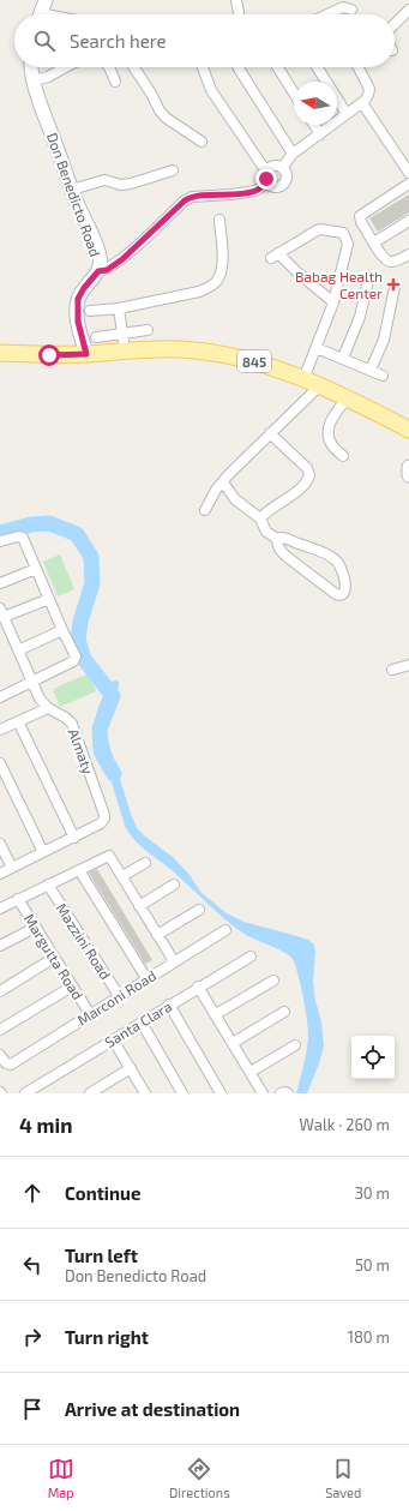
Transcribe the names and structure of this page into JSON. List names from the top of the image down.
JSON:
{
  "streets": {
    "main road": ["845"],
    "street": [
      "Don Benedicto Road",
      "Almaty",
      "Mazzini Road",
      "Margutta Road",
      "Marconi Road",
      "Santa Clara"
    ]
  },
  "crossings": [
    ["Don Benedicto Road", "845"],
    ["Mazzini Road", "Marconi Road"],
    ["Margutta Road", "Marconi Road"]
  ],
  "places": {
    "health": ["Babag Health Center"]
  },
  "north": "left",
  "page": {
    "search": "Search here",
    "heading": ["4 min", "Walk · 260 m"],
    "list": [
      ["Continue", "30 m"],
      ["Turn left", "Don Benedicto Road", "50 m"],
      ["Turn right", "180 m"],
      "Arrive at destination"
    ],
    "nav": ["Map", "Directions", "Saved"]
  }
}
